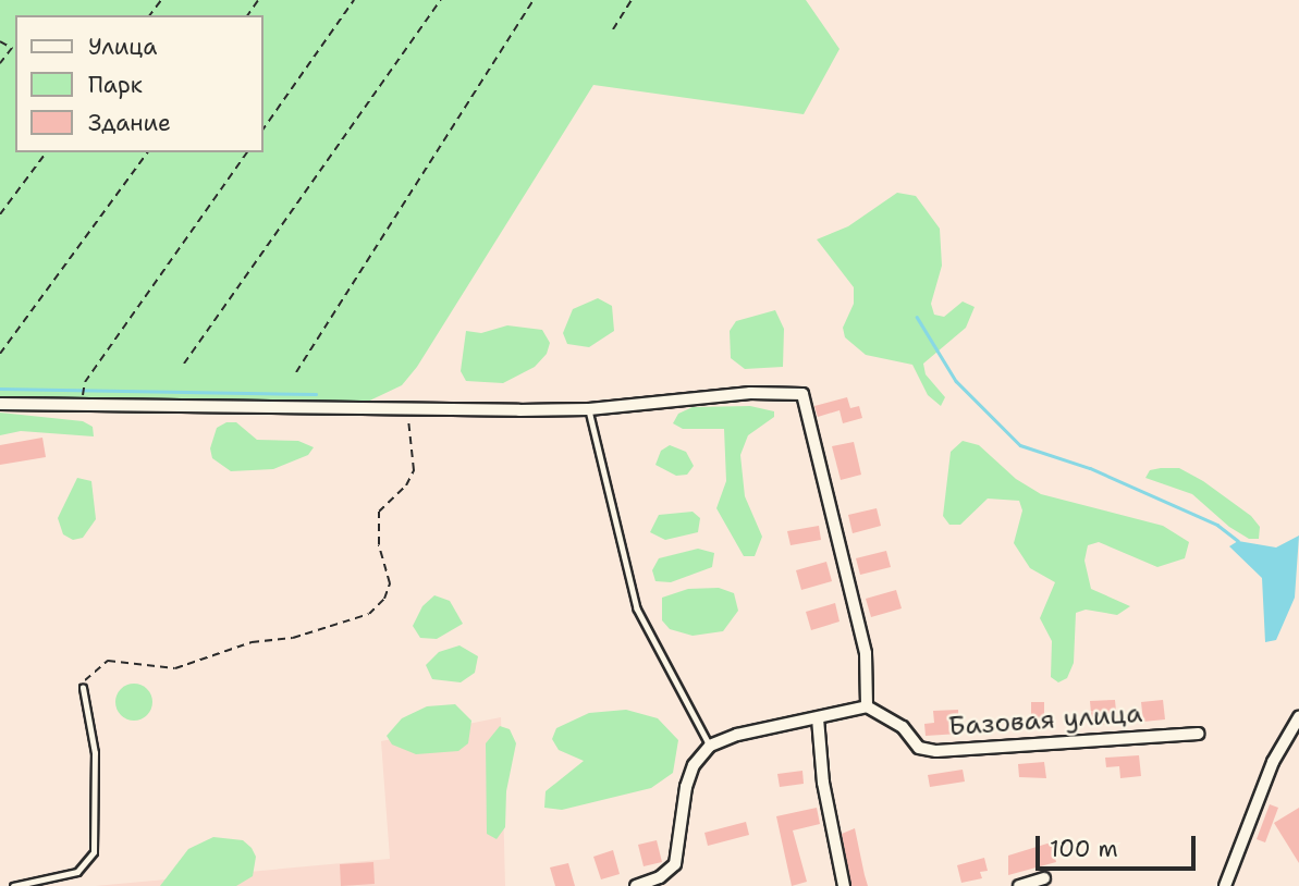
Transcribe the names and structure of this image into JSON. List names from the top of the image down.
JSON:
{
  "streets": {
    "street": ["Базовая улица"]
  },
  "legend": ["Улица", "Парк", "Здание"],
  "scale_bar": "100 m"
}
